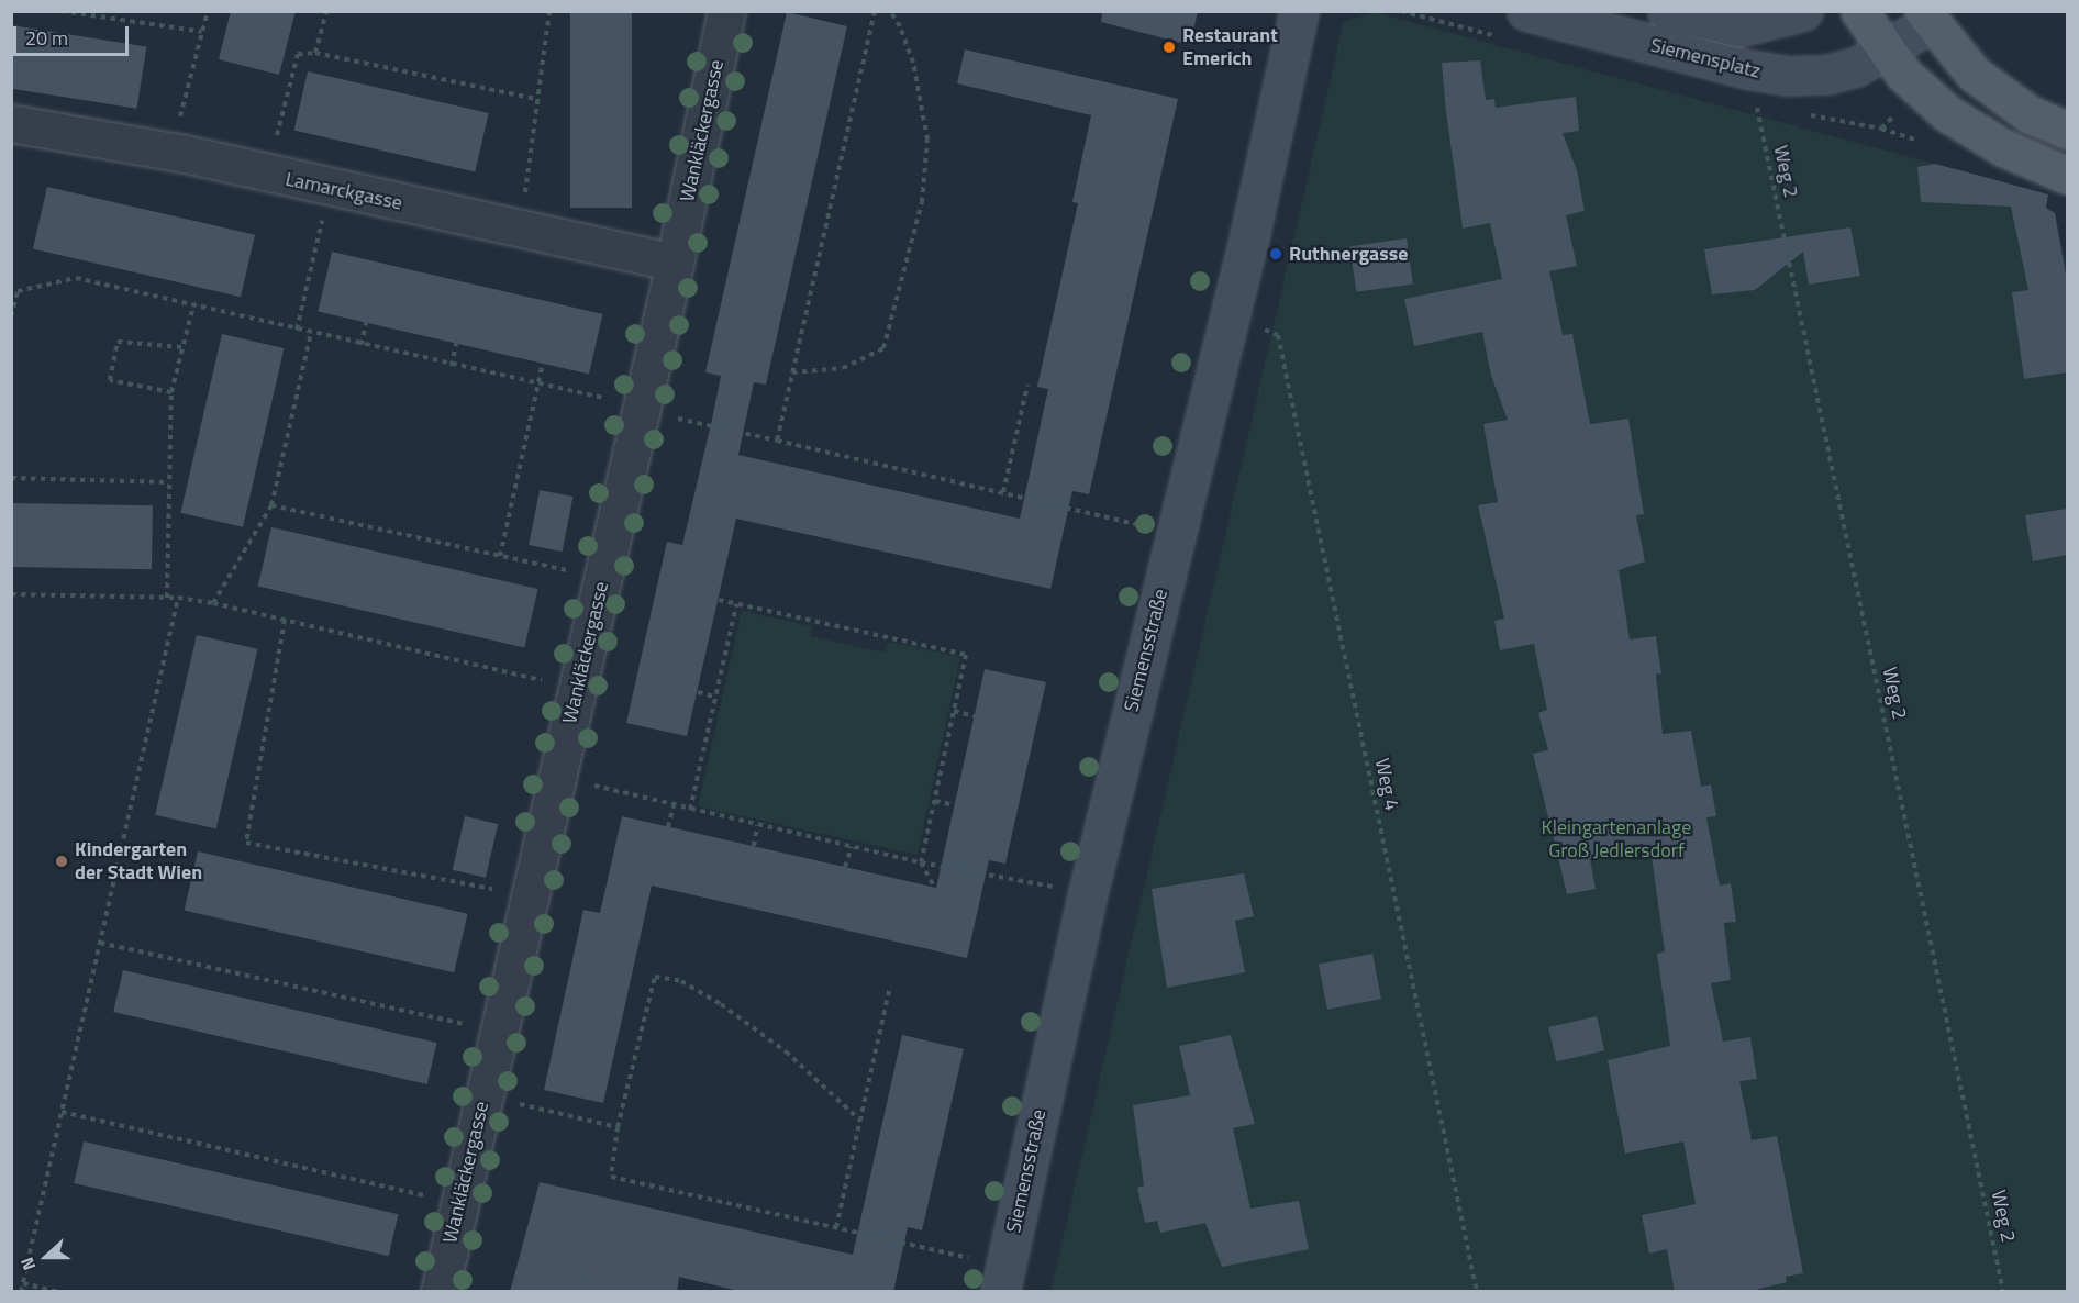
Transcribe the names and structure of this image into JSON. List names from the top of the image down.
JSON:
{
  "streets": {
    "main road": ["Siemensplatz", "Siemensstraße"],
    "street": ["Wankläckergasse", "Lamarckgasse"],
    "path": ["Weg 2", "Weg 4"]
  },
  "crossings": [
    ["Wankläckergasse", "Lamarckgasse"],
    ["Siemensstraße", "Weg 4"]
  ],
  "parks": ["Kleingartenanlage Groß Jedlersdorf"],
  "places": ["Restaurant Emerich", "Ruthnergasse", "Kindergarten der Stadt Wien"],
  "scale_bar": "20 m",
  "north": "left"
}
